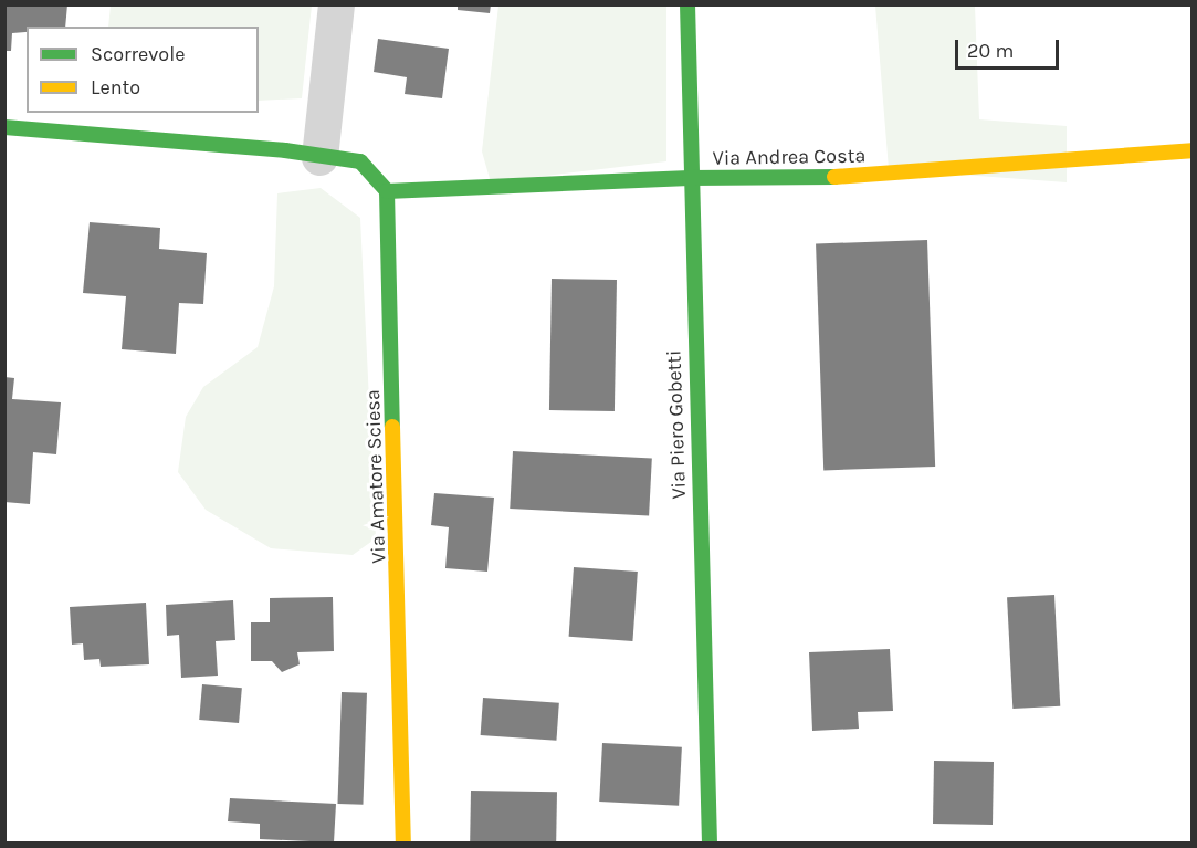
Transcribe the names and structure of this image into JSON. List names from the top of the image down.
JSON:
{
  "streets": {
    "street": ["Via Andrea Costa", "Via Piero Gobetti", "Via Amatore Sciesa"]
  },
  "crossings": [
    ["Via Andrea Costa", "Via Piero Gobetti"],
    ["Via Andrea Costa", "Via Amatore Sciesa"]
  ],
  "legend": ["Scorrevole", "Lento"],
  "scale_bar": "20 m"
}
